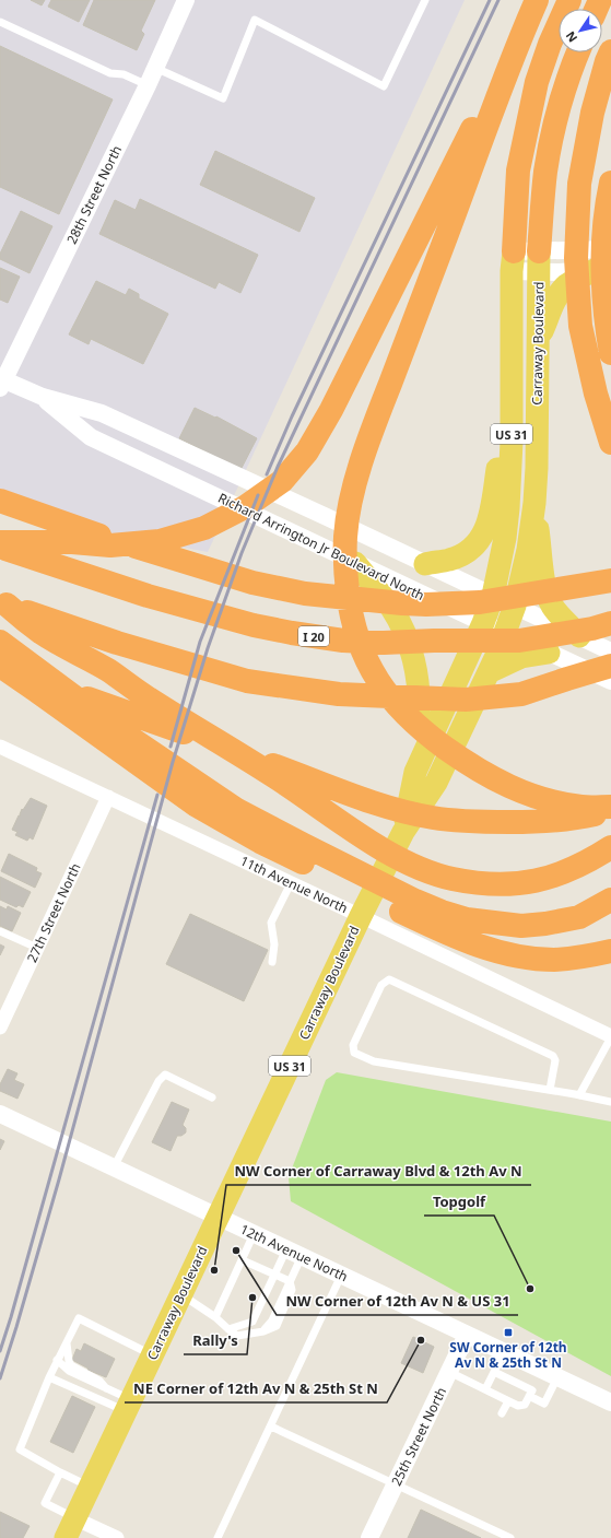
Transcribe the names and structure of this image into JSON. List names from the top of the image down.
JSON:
{
  "streets": {
    "highway": ["US 31", "I 20"],
    "main road": ["Carraway Boulevard"],
    "street": [
      "28th Street North",
      "Richard Arrington Jr Boulevard North",
      "11th Avenue North",
      "27th Street North",
      "12th Avenue North",
      "25th Street North"
    ]
  },
  "crossings": [
    ["28th Street North", "Richard Arrington Jr Boulevard North"],
    ["Carraway Boulevard", "US 31"],
    ["Carraway Boulevard", "Richard Arrington Jr Boulevard North"],
    ["Carraway Boulevard", "11th Avenue North"],
    ["Carraway Boulevard", "12th Avenue North"],
    ["11th Avenue North", "27th Street North"],
    ["12th Avenue North", "25th Street North"]
  ],
  "places": {
    "other": [
      "NW Corner of 12th Av N & US 31",
      "NW Corner of Carraway Blvd & 12th Av N",
      "Topgolf",
      "Rally's",
      "NE Corner of 12th Av N & 25th St N"
    ],
    "transit": ["SW Corner of 12th Av N & 25th St N"]
  },
  "north": "bottom left"
}
